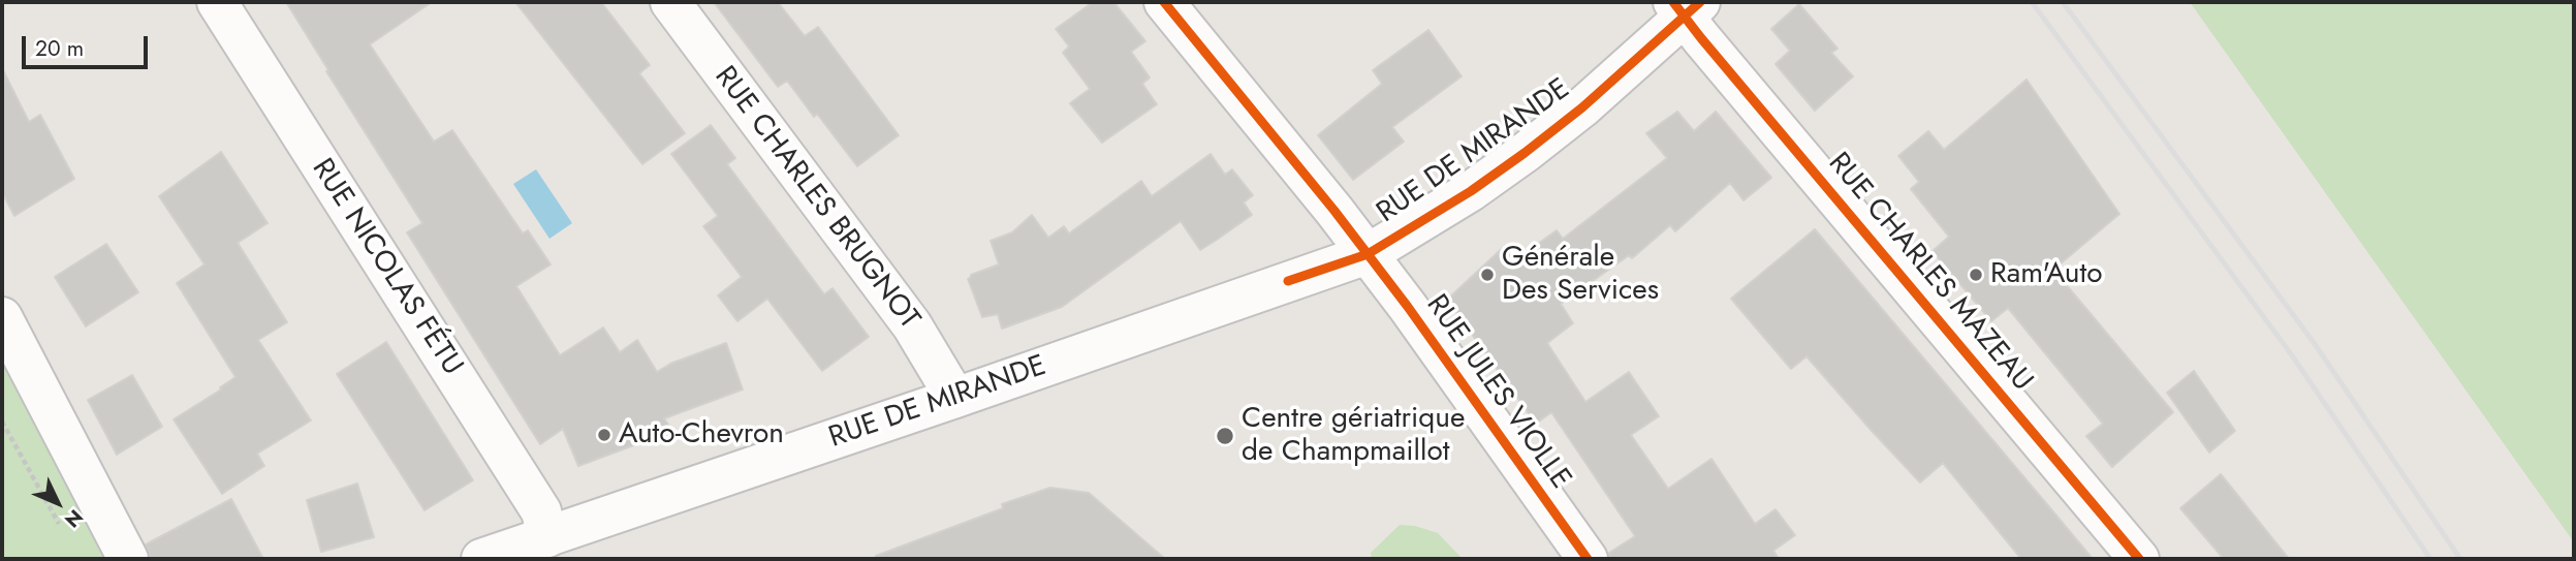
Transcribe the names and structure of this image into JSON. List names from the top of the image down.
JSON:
{
  "streets": {
    "street": [
      "RUE DE MIRANDE",
      "RUE CHARLES BRUGNOT",
      "RUE NICOLAS FÉTU",
      "RUE CHARLES MAZEAU",
      "RUE JULES VIOLLE"
    ]
  },
  "crossings": [
    ["RUE DE MIRANDE", "RUE CHARLES BRUGNOT"],
    ["RUE DE MIRANDE", "RUE NICOLAS FÉTU"],
    ["RUE DE MIRANDE", "RUE CHARLES MAZEAU"],
    ["RUE DE MIRANDE", "RUE JULES VIOLLE"]
  ],
  "places": [
    "Générale Des Services",
    "Ram'Auto",
    "Auto-Chevron",
    "Centre gériatrique de Champmaillot"
  ],
  "scale_bar": "20 m",
  "north": "bottom right"
}
